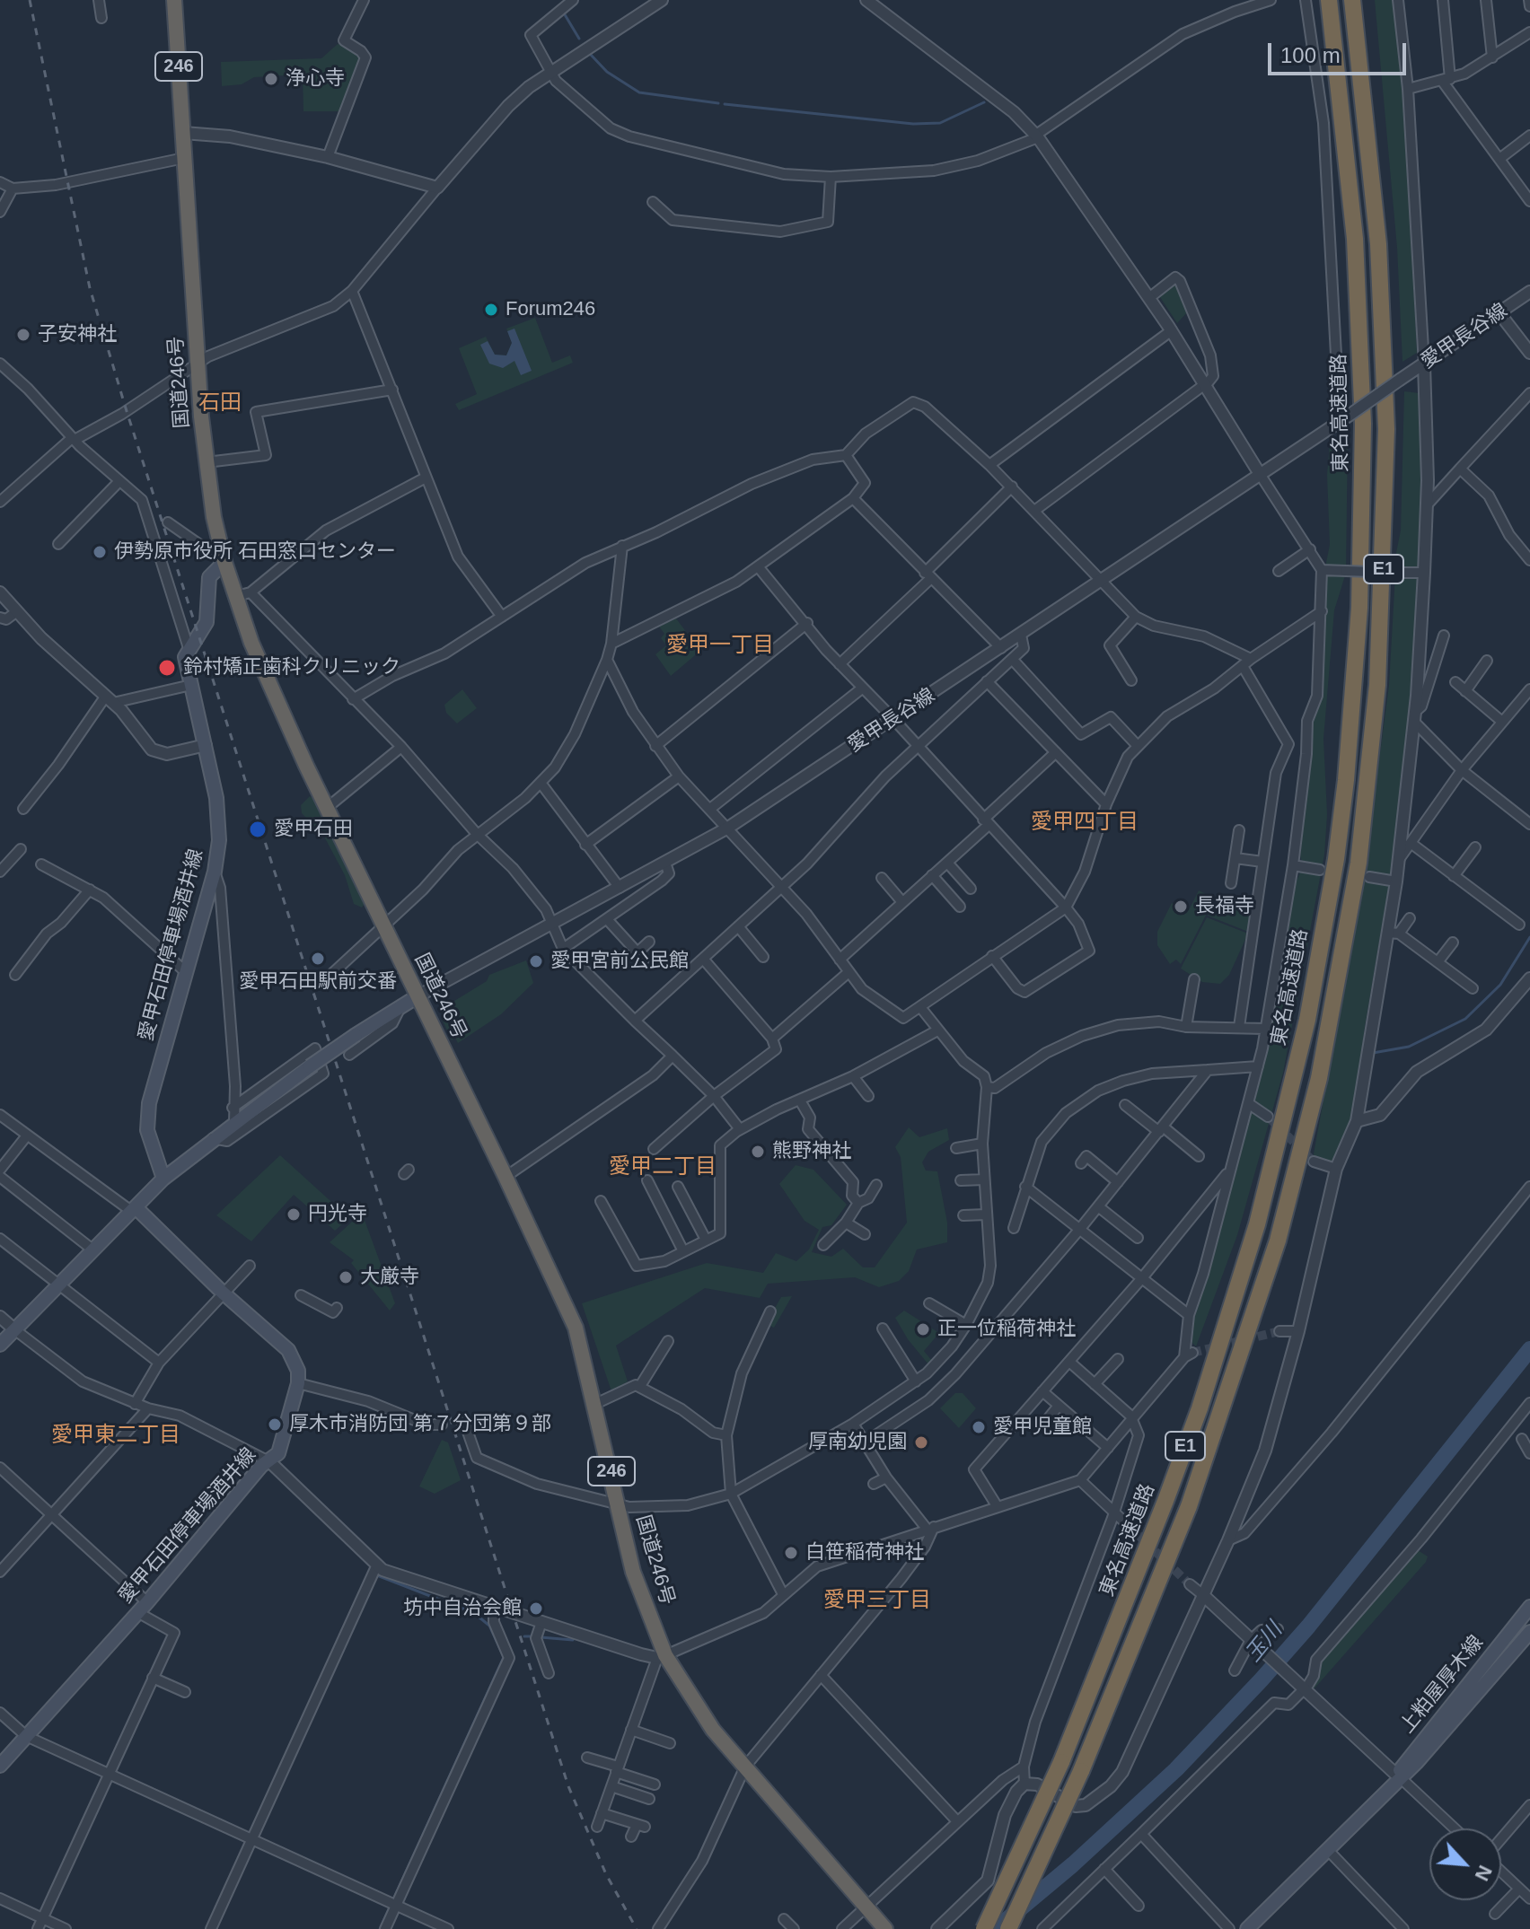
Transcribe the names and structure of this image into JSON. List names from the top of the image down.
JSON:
{
  "streets": {
    "highway": [
      "246",
      "国道246号",
      "東名高速道路",
      "E1"
    ],
    "main road": ["愛甲石田停車場酒井線", "上粕屋厚木線"],
    "street": ["愛甲長谷線"]
  },
  "crossings": [
    ["愛甲長谷線", "国道246号"]
  ],
  "districts": [
    "石田",
    "愛甲一丁目",
    "愛甲四丁目",
    "愛甲二丁目",
    "愛甲東二丁目",
    "愛甲三丁目"
  ],
  "water": ["玉川"],
  "places": [
    "浄心寺",
    "Forum246",
    "子安神社",
    "伊勢原市役所 石田窓口センター",
    "鈴村矯正歯科クリニック",
    "愛甲石田",
    "長福寺",
    "愛甲石田駅前交番",
    "愛甲宮前公民館",
    "熊野神社",
    "円光寺",
    "大厳寺",
    "正一位稲荷神社",
    "厚木市消防団 第７分団第９部",
    "愛甲児童館",
    "厚南幼児園",
    "白笹稲荷神社",
    "坊中自治会館"
  ],
  "scale_bar": "100 m",
  "north": "bottom right"
}
